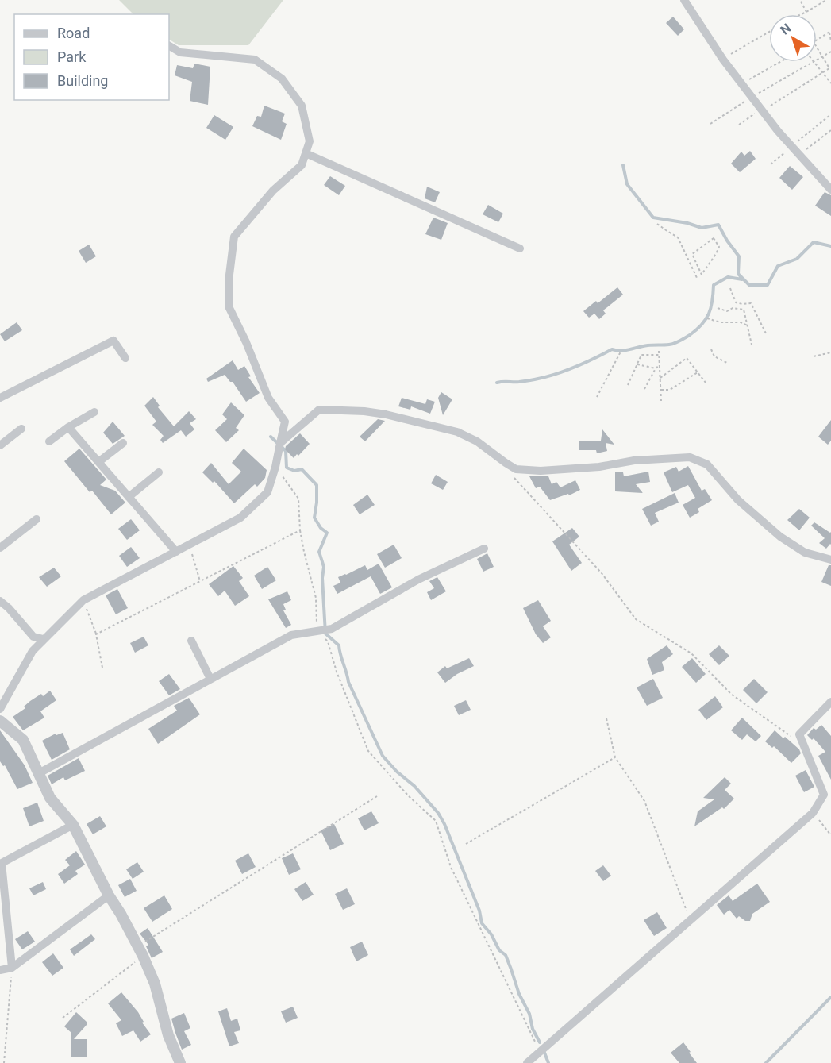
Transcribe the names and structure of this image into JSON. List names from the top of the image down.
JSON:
{
  "legend": ["Road", "Park", "Building"],
  "north": "top left"
}
